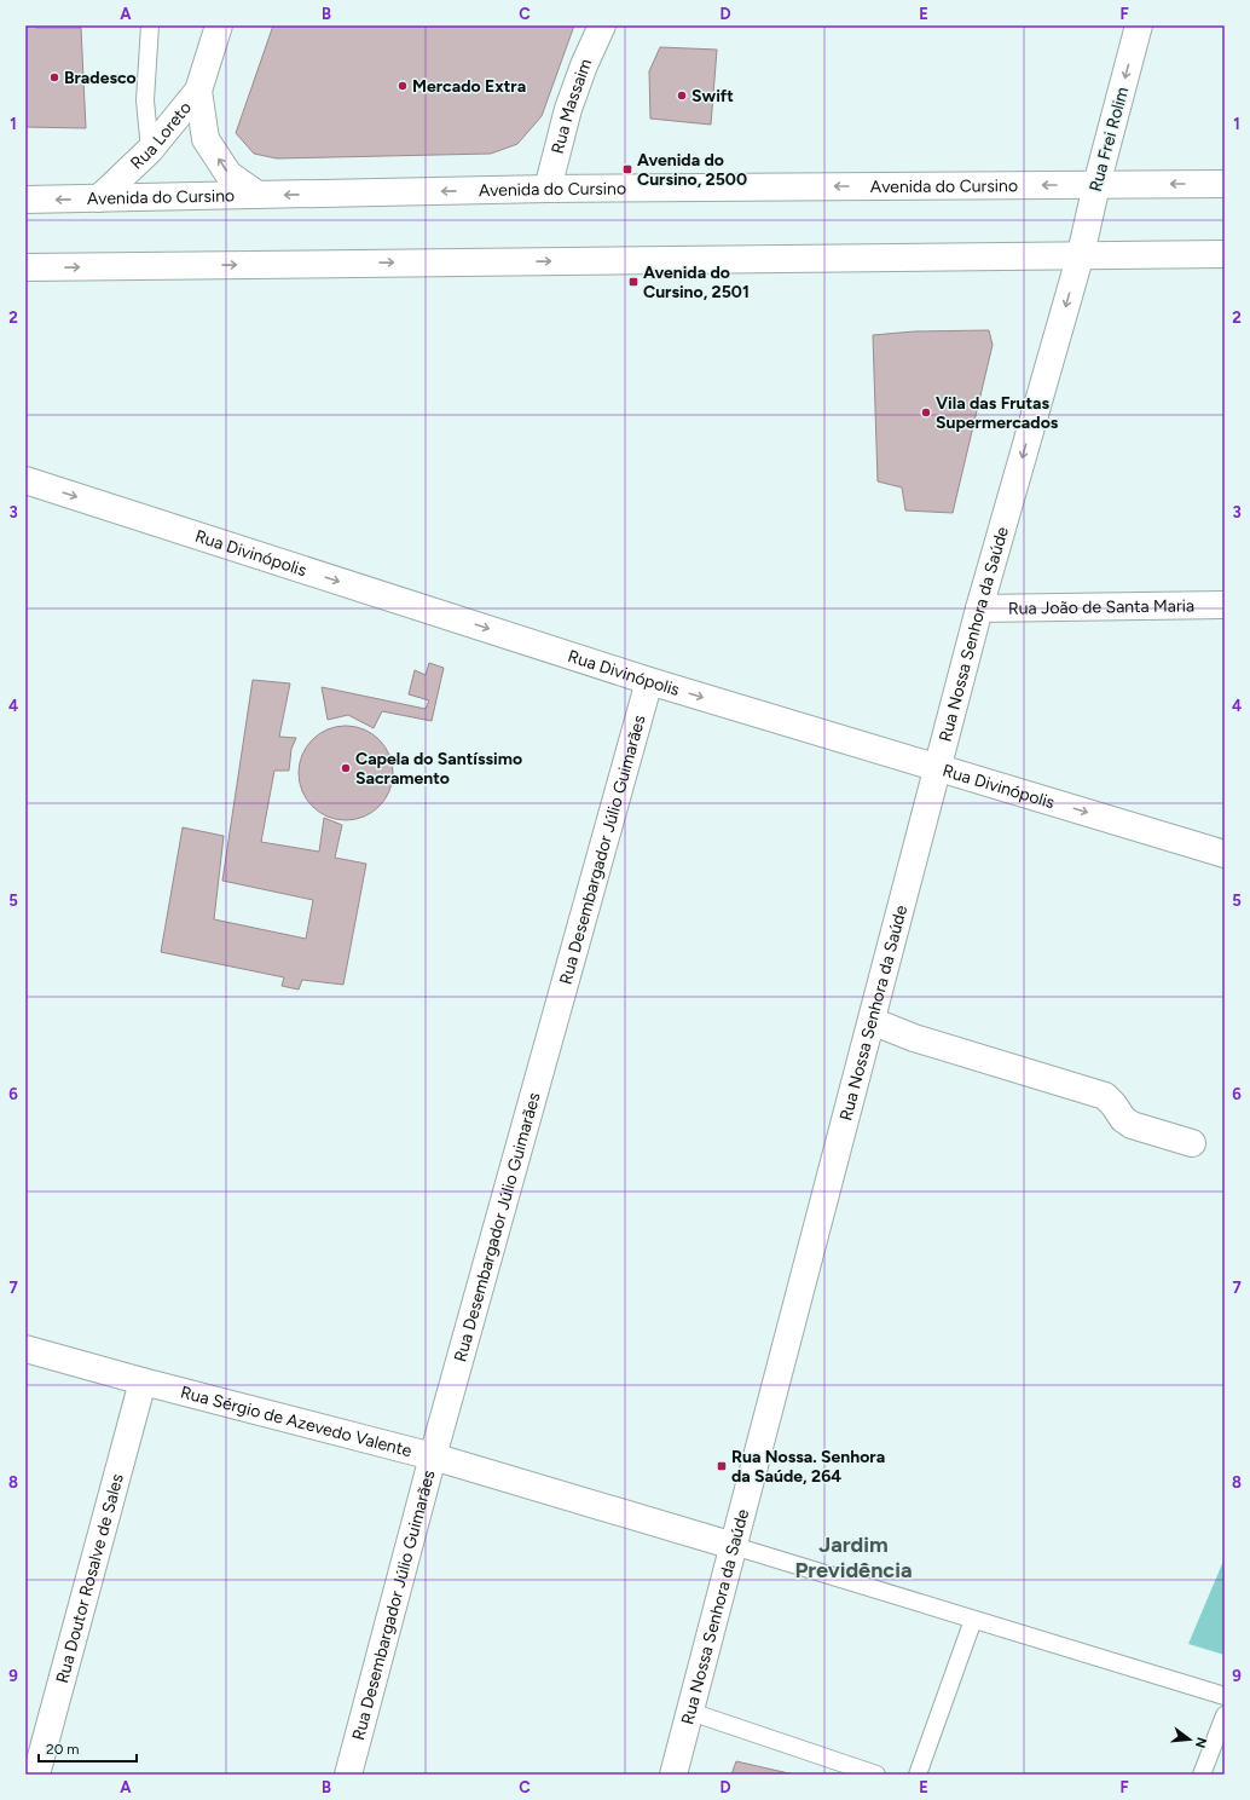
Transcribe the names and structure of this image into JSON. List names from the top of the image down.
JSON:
{
  "streets": {
    "street": [
      "Rua Massaim",
      "Rua Loreto",
      "Rua Frei Rolim",
      "Avenida do Cursino",
      "Rua Divinópolis",
      "Rua João de Santa Maria",
      "Rua Nossa Senhora da Saúde",
      "Rua Desembargador Júlio Guimarães",
      "Rua Sérgio de Azevedo Valente",
      "Rua Doutor Rosalve de Sales"
    ]
  },
  "crossings": [
    ["Rua Massaim", "Avenida do Cursino"],
    ["Rua Loreto", "Avenida do Cursino"],
    ["Rua Frei Rolim", "Avenida do Cursino"],
    ["Rua Frei Rolim", "Rua Nossa Senhora da Saúde"],
    ["Rua Divinópolis", "Rua Nossa Senhora da Saúde"],
    ["Rua Divinópolis", "Rua Desembargador Júlio Guimarães"],
    ["Rua João de Santa Maria", "Rua Nossa Senhora da Saúde"],
    ["Rua Nossa Senhora da Saúde", "Rua Sérgio de Azevedo Valente"],
    ["Rua Desembargador Júlio Guimarães", "Rua Sérgio de Azevedo Valente"],
    ["Rua Sérgio de Azevedo Valente", "Rua Doutor Rosalve de Sales"]
  ],
  "one_way": ["Rua Loreto", "Rua Frei Rolim", "Rua Divinópolis"],
  "districts": ["Jardim Previdência"],
  "places": {
    "other": [
      "Bradesco",
      "Mercado Extra",
      "Swift",
      "Vila das Frutas Supermercados",
      "Capela do Santíssimo Sacramento"
    ],
    "transit": ["Avenida do Cursino, 2500", "Avenida do Cursino, 2501", "Rua Nossa. Senhora da Saúde, 264"]
  },
  "scale_bar": "20 m",
  "north": "right",
  "grid": {
    "columns": [
      "A",
      "B",
      "C",
      "D",
      "E",
      "F"
    ],
    "rows": [
      "1",
      "2",
      "3",
      "4",
      "5",
      "6",
      "7",
      "8",
      "9"
    ]
  }
}
